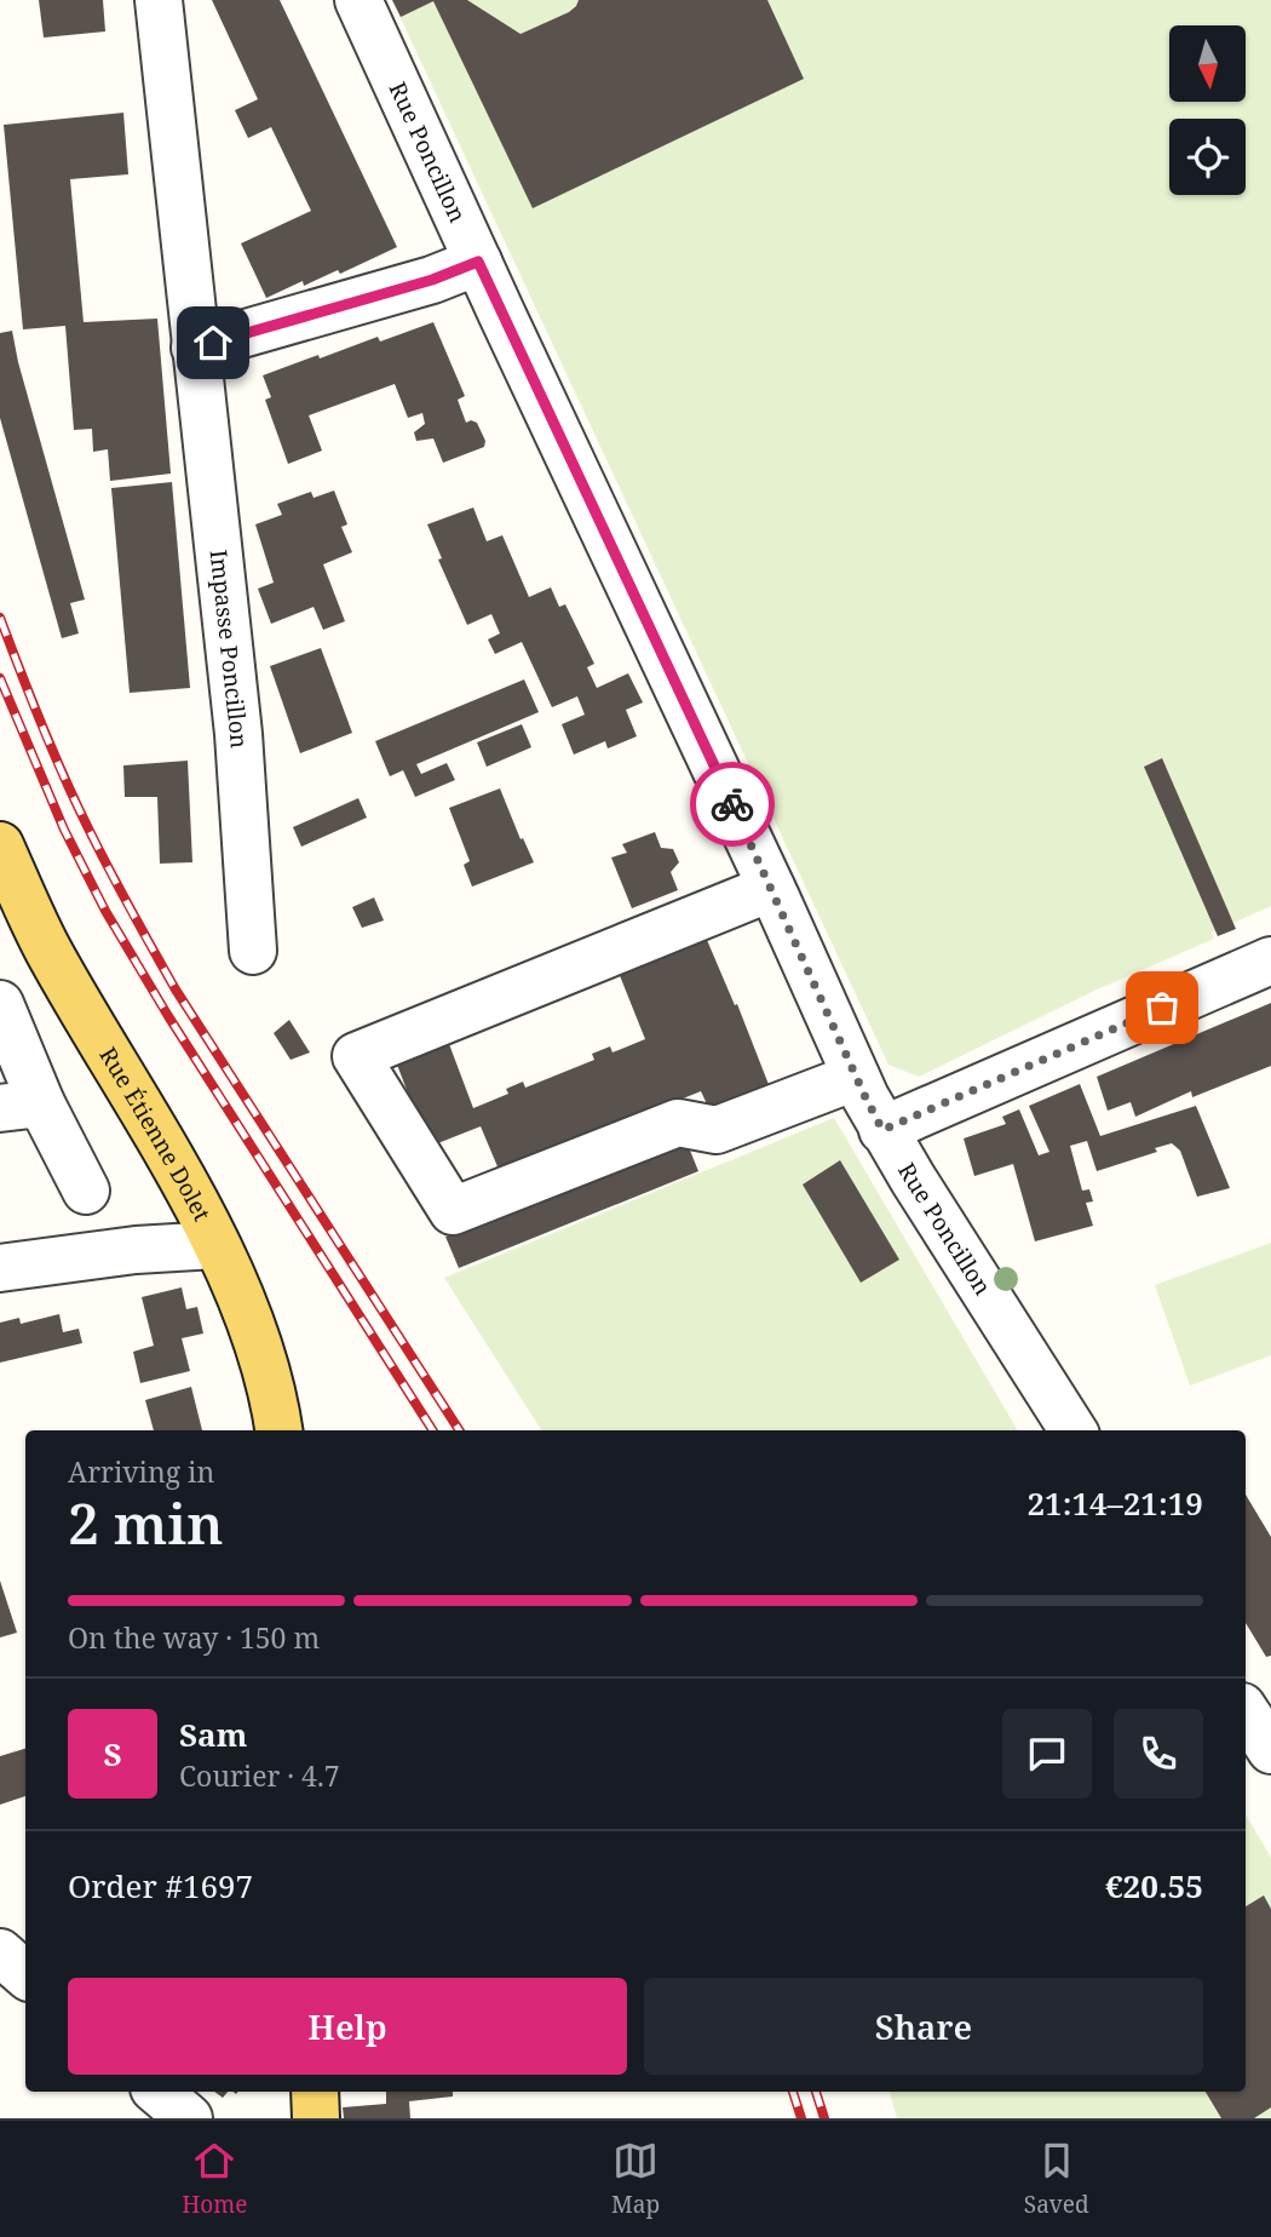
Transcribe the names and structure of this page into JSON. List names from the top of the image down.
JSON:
{
  "streets": {
    "main road": ["Rue Étienne Dolet"],
    "street": ["Rue Poncillon", "Impasse Poncillon"]
  },
  "north": "bottom",
  "page": {
    "heading": ["2 min", "Arriving in", "21:14–21:19"],
    "panel": [
      "Sam",
      "Courier · 4.7",
      "Order #1697",
      "€20.55"
    ],
    "bar": "On the way · 150 m",
    "round": "S",
    "buttons": ["Help", "Share"],
    "tabs": ["Home", "Map", "Saved"]
  }
}
